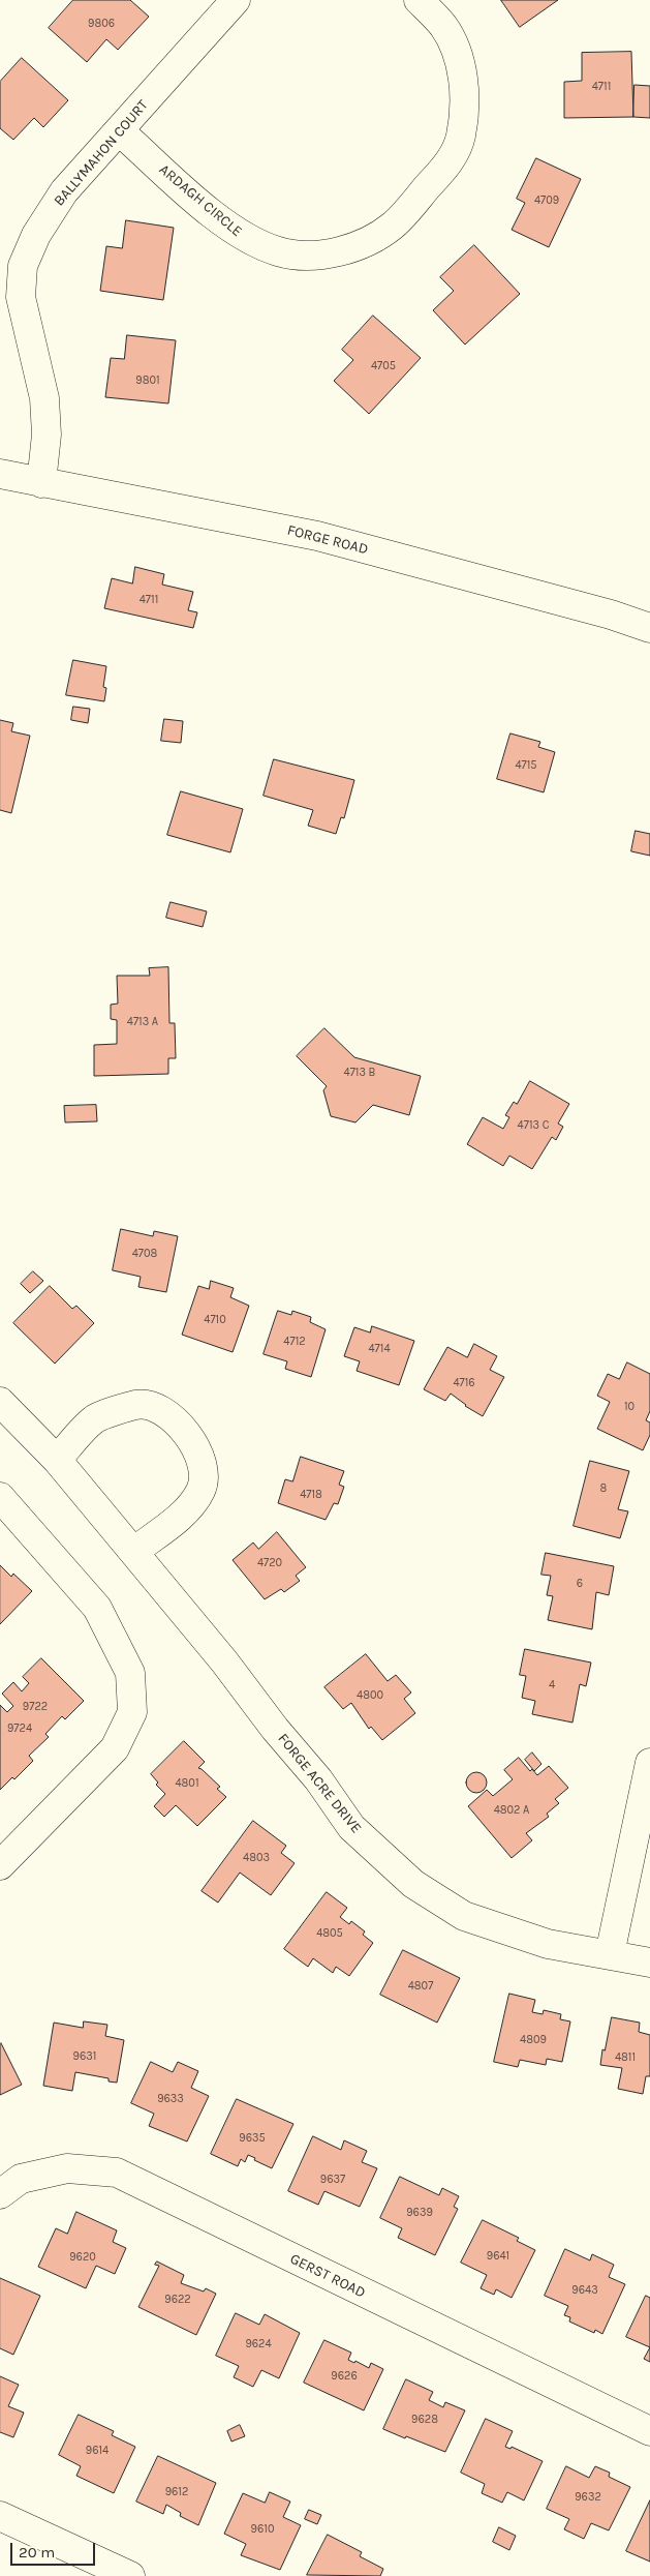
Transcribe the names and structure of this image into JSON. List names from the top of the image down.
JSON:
{
  "streets": {
    "street": [
      "BALLYMAHON COURT",
      "ARDAGH CIRCLE",
      "FORGE ROAD",
      "FORGE ACRE DRIVE",
      "GERST ROAD"
    ]
  },
  "crossings": [
    ["BALLYMAHON COURT", "ARDAGH CIRCLE"],
    ["BALLYMAHON COURT", "FORGE ROAD"]
  ],
  "house_numbers": [
    "9806",
    "4711",
    "4709",
    "4705",
    "9801",
    "4711",
    "4715",
    "4713 A",
    "4713 B",
    "4713 C",
    "4708",
    "4710",
    "4712",
    "4714",
    "4716",
    "10",
    "8",
    "4718",
    "4720",
    "6",
    "4",
    "4800",
    "9722",
    "9724",
    "4801",
    "4802 A",
    "4803",
    "4805",
    "4807",
    "4809",
    "9631",
    "4811",
    "9633",
    "9635",
    "9637",
    "9639",
    "9641",
    "9620",
    "9643",
    "9622",
    "9624",
    "9626",
    "9628",
    "9614",
    "9612",
    "9632",
    "9610"
  ],
  "scale_bar": "20 m"
}
